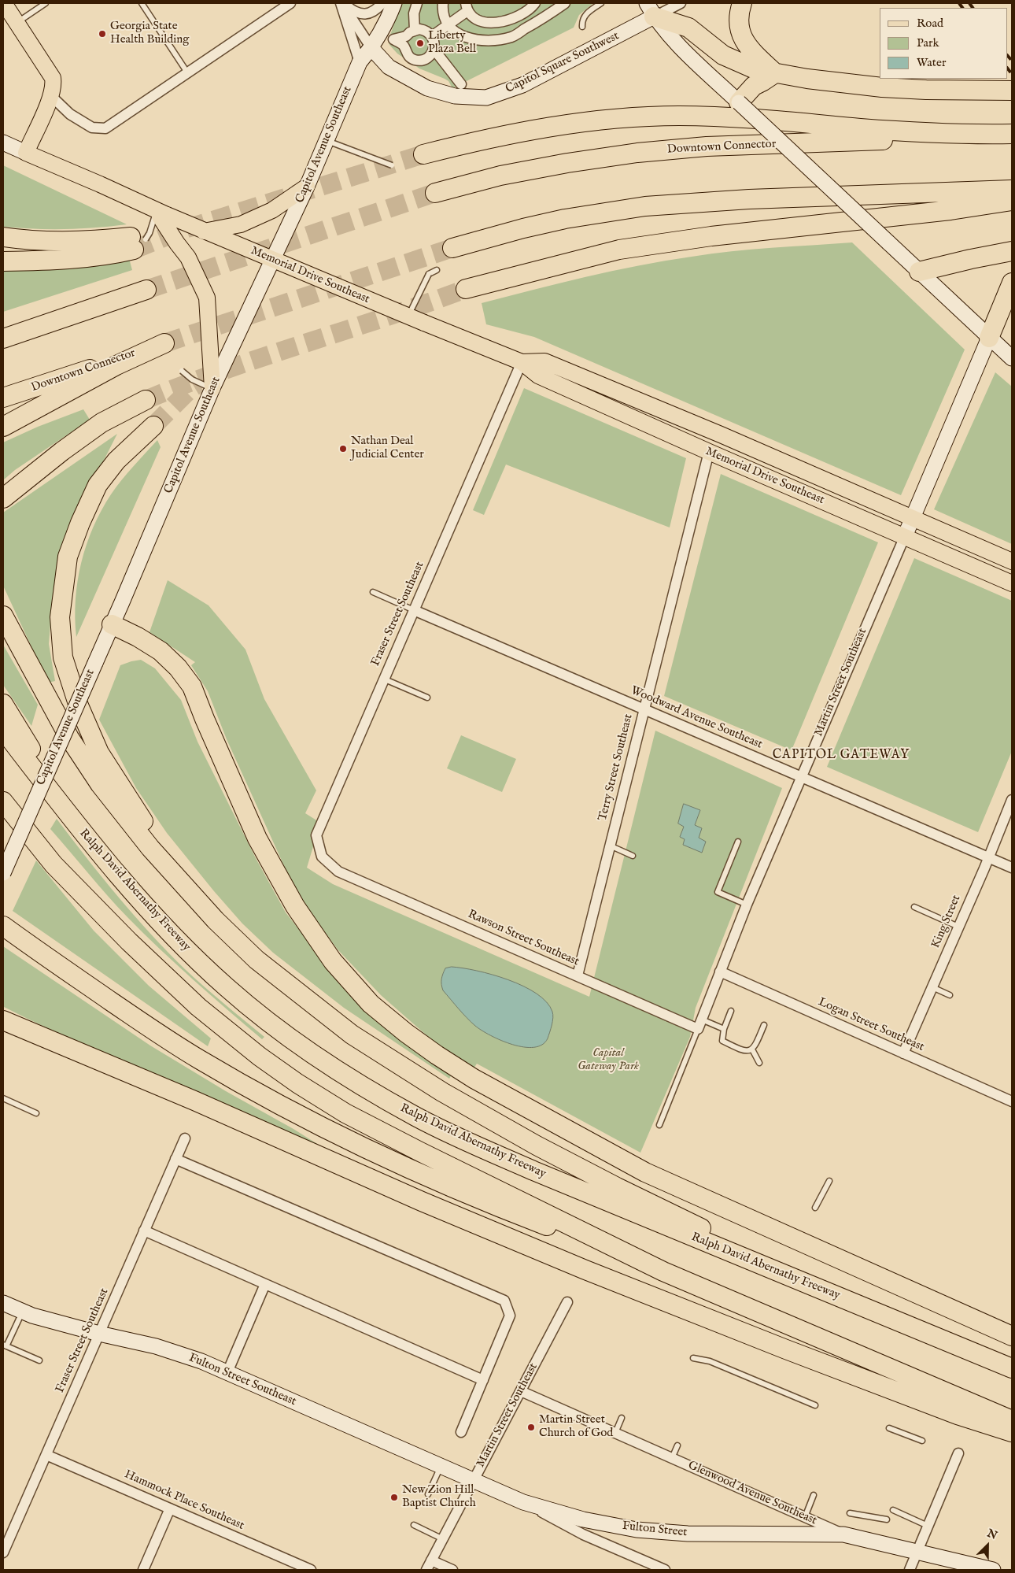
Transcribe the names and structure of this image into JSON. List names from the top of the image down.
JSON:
{
  "streets": {
    "highway": ["Downtown Connector", "Ralph David Abernathy Freeway"],
    "main road": ["Memorial Drive Southeast"],
    "street": [
      "Capitol Square Southwest",
      "Capitol Avenue Southeast",
      "Fraser Street Southeast",
      "Martin Street Southeast",
      "Woodward Avenue Southeast",
      "Terry Street Southeast",
      "King Street",
      "Rawson Street Southeast",
      "Logan Street Southeast",
      "Fulton Street Southeast",
      "Glenwood Avenue Southeast",
      "Hammock Place Southeast",
      "Fulton Street"
    ]
  },
  "crossings": [
    ["Capitol Square Southwest", "Capitol Avenue Southeast"],
    ["Capitol Avenue Southeast", "Memorial Drive Southeast"],
    ["Memorial Drive Southeast", "Fraser Street Southeast"],
    ["Memorial Drive Southeast", "Martin Street Southeast"],
    ["Memorial Drive Southeast", "Terry Street Southeast"],
    ["Fraser Street Southeast", "Woodward Avenue Southeast"],
    ["Fraser Street Southeast", "Rawson Street Southeast"],
    ["Fraser Street Southeast", "Fulton Street Southeast"],
    ["Fraser Street Southeast", "Hammock Place Southeast"],
    ["Martin Street Southeast", "Woodward Avenue Southeast"],
    ["Martin Street Southeast", "Rawson Street Southeast"],
    ["Martin Street Southeast", "Logan Street Southeast"],
    ["Martin Street Southeast", "Fulton Street Southeast"],
    ["Martin Street Southeast", "Glenwood Avenue Southeast"],
    ["Martin Street Southeast", "Fulton Street"],
    ["Woodward Avenue Southeast", "Terry Street Southeast"],
    ["Woodward Avenue Southeast", "King Street"],
    ["Terry Street Southeast", "Rawson Street Southeast"],
    ["King Street", "Logan Street Southeast"],
    ["Fulton Street Southeast", "Fulton Street"],
    ["Glenwood Avenue Southeast", "Fulton Street"]
  ],
  "districts": ["CAPITOL GATEWAY"],
  "parks": ["Capital Gateway Park"],
  "places": [
    "Georgia State Health Building",
    "Liberty Plaza Bell",
    "Nathan Deal Judicial Center",
    "Martin Street Church of God",
    "New Zion Hill Baptist Church"
  ],
  "legend": ["Road", "Park", "Water"],
  "north": "top right"
}
